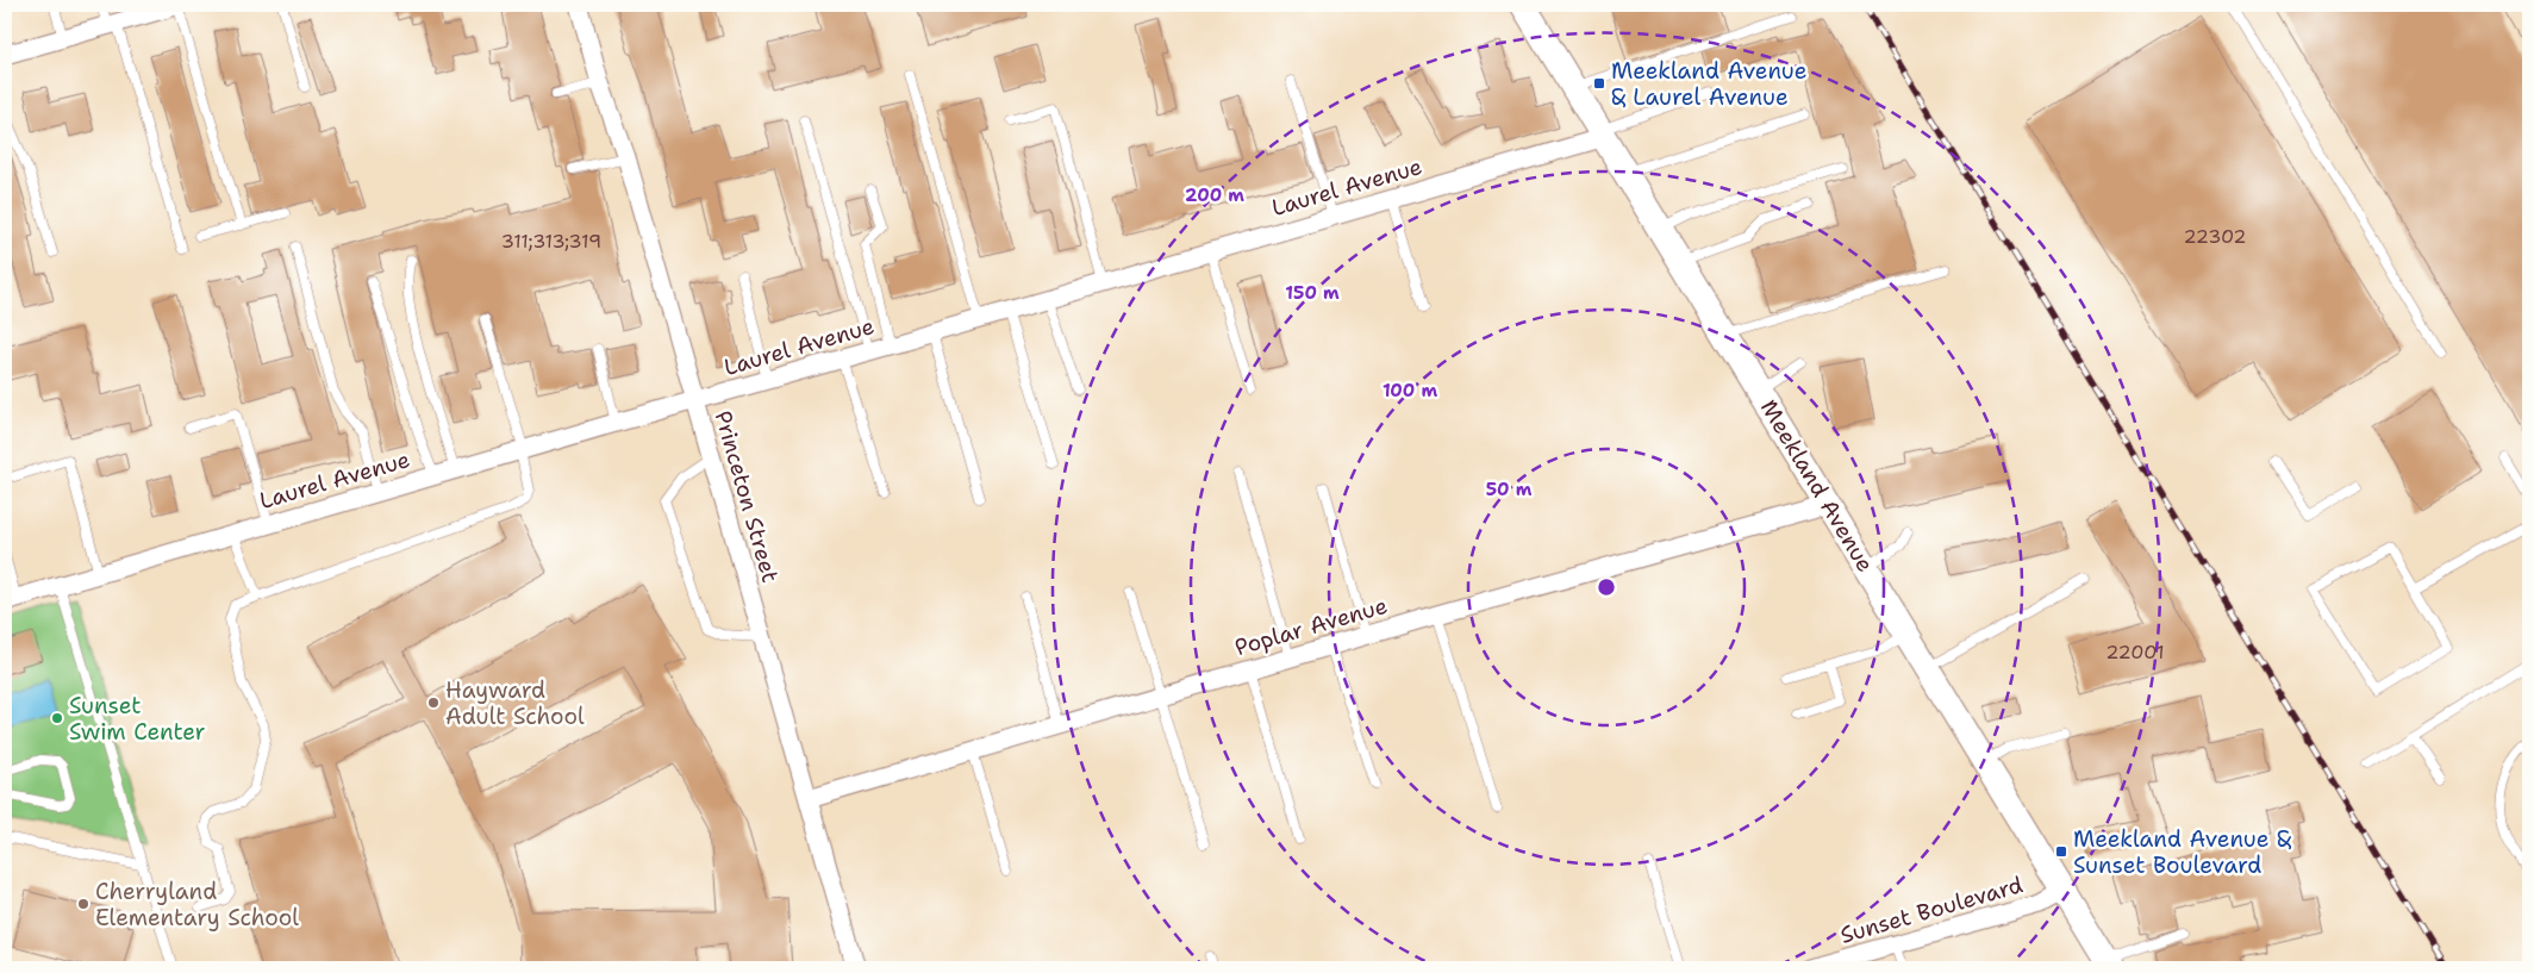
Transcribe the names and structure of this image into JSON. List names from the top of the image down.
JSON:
{
  "streets": {
    "street": [
      "Laurel Avenue",
      "Meekland Avenue",
      "Princeton Street",
      "Poplar Avenue",
      "Sunset Boulevard"
    ]
  },
  "crossings": [
    ["Laurel Avenue", "Meekland Avenue"],
    ["Laurel Avenue", "Princeton Street"],
    ["Meekland Avenue", "Poplar Avenue"],
    ["Meekland Avenue", "Sunset Boulevard"],
    ["Princeton Street", "Poplar Avenue"]
  ],
  "places": {
    "transit": ["Meekland Avenue & Laurel Avenue", "Meekland Avenue & Sunset Boulevard"],
    "other": ["Hayward Adult School", "Sunset Swim Center", "Cherryland Elementary School"]
  },
  "house_numbers": ["22302", "311;313;319", "22001"],
  "rings": [
    "200 m",
    "150 m",
    "100 m",
    "50 m"
  ]
}
